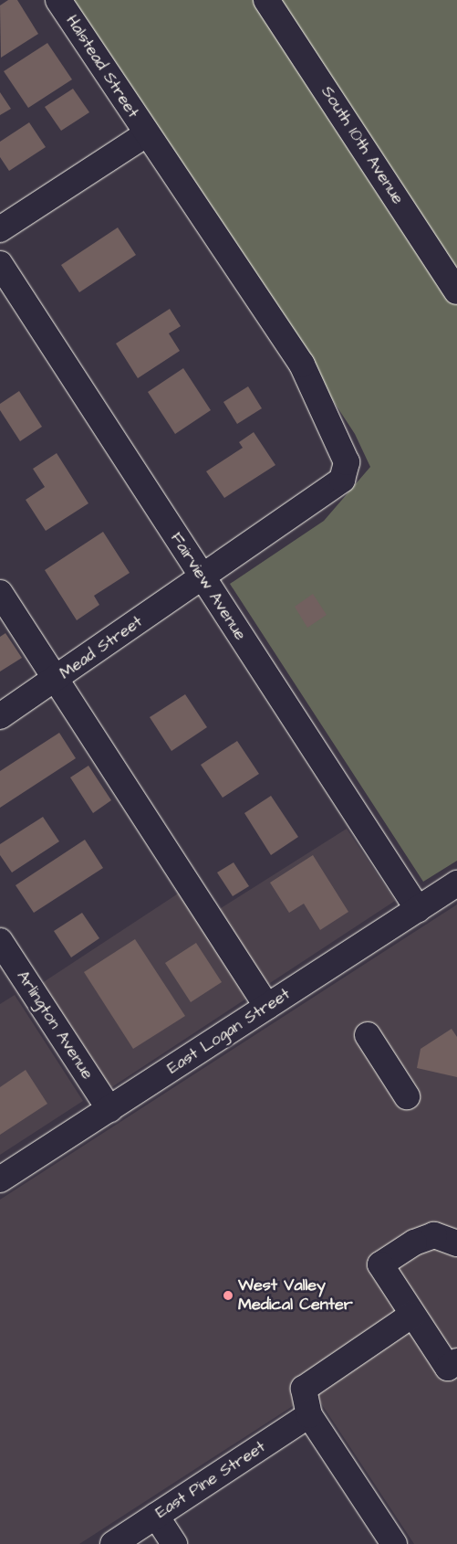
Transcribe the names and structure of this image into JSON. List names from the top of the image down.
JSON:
{
  "streets": {
    "street": [
      "Halstead Street",
      "South 10th Avenue",
      "Fairview Avenue",
      "Mead Street",
      "Arlington Avenue",
      "East Logan Street",
      "East Pine Street"
    ]
  },
  "crossings": [
    ["Halstead Street", "Fairview Avenue"],
    ["Halstead Street", "Mead Street"],
    ["Fairview Avenue", "Mead Street"],
    ["Fairview Avenue", "East Logan Street"],
    ["Arlington Avenue", "East Logan Street"]
  ],
  "places": ["West Valley Medical Center"]
}
